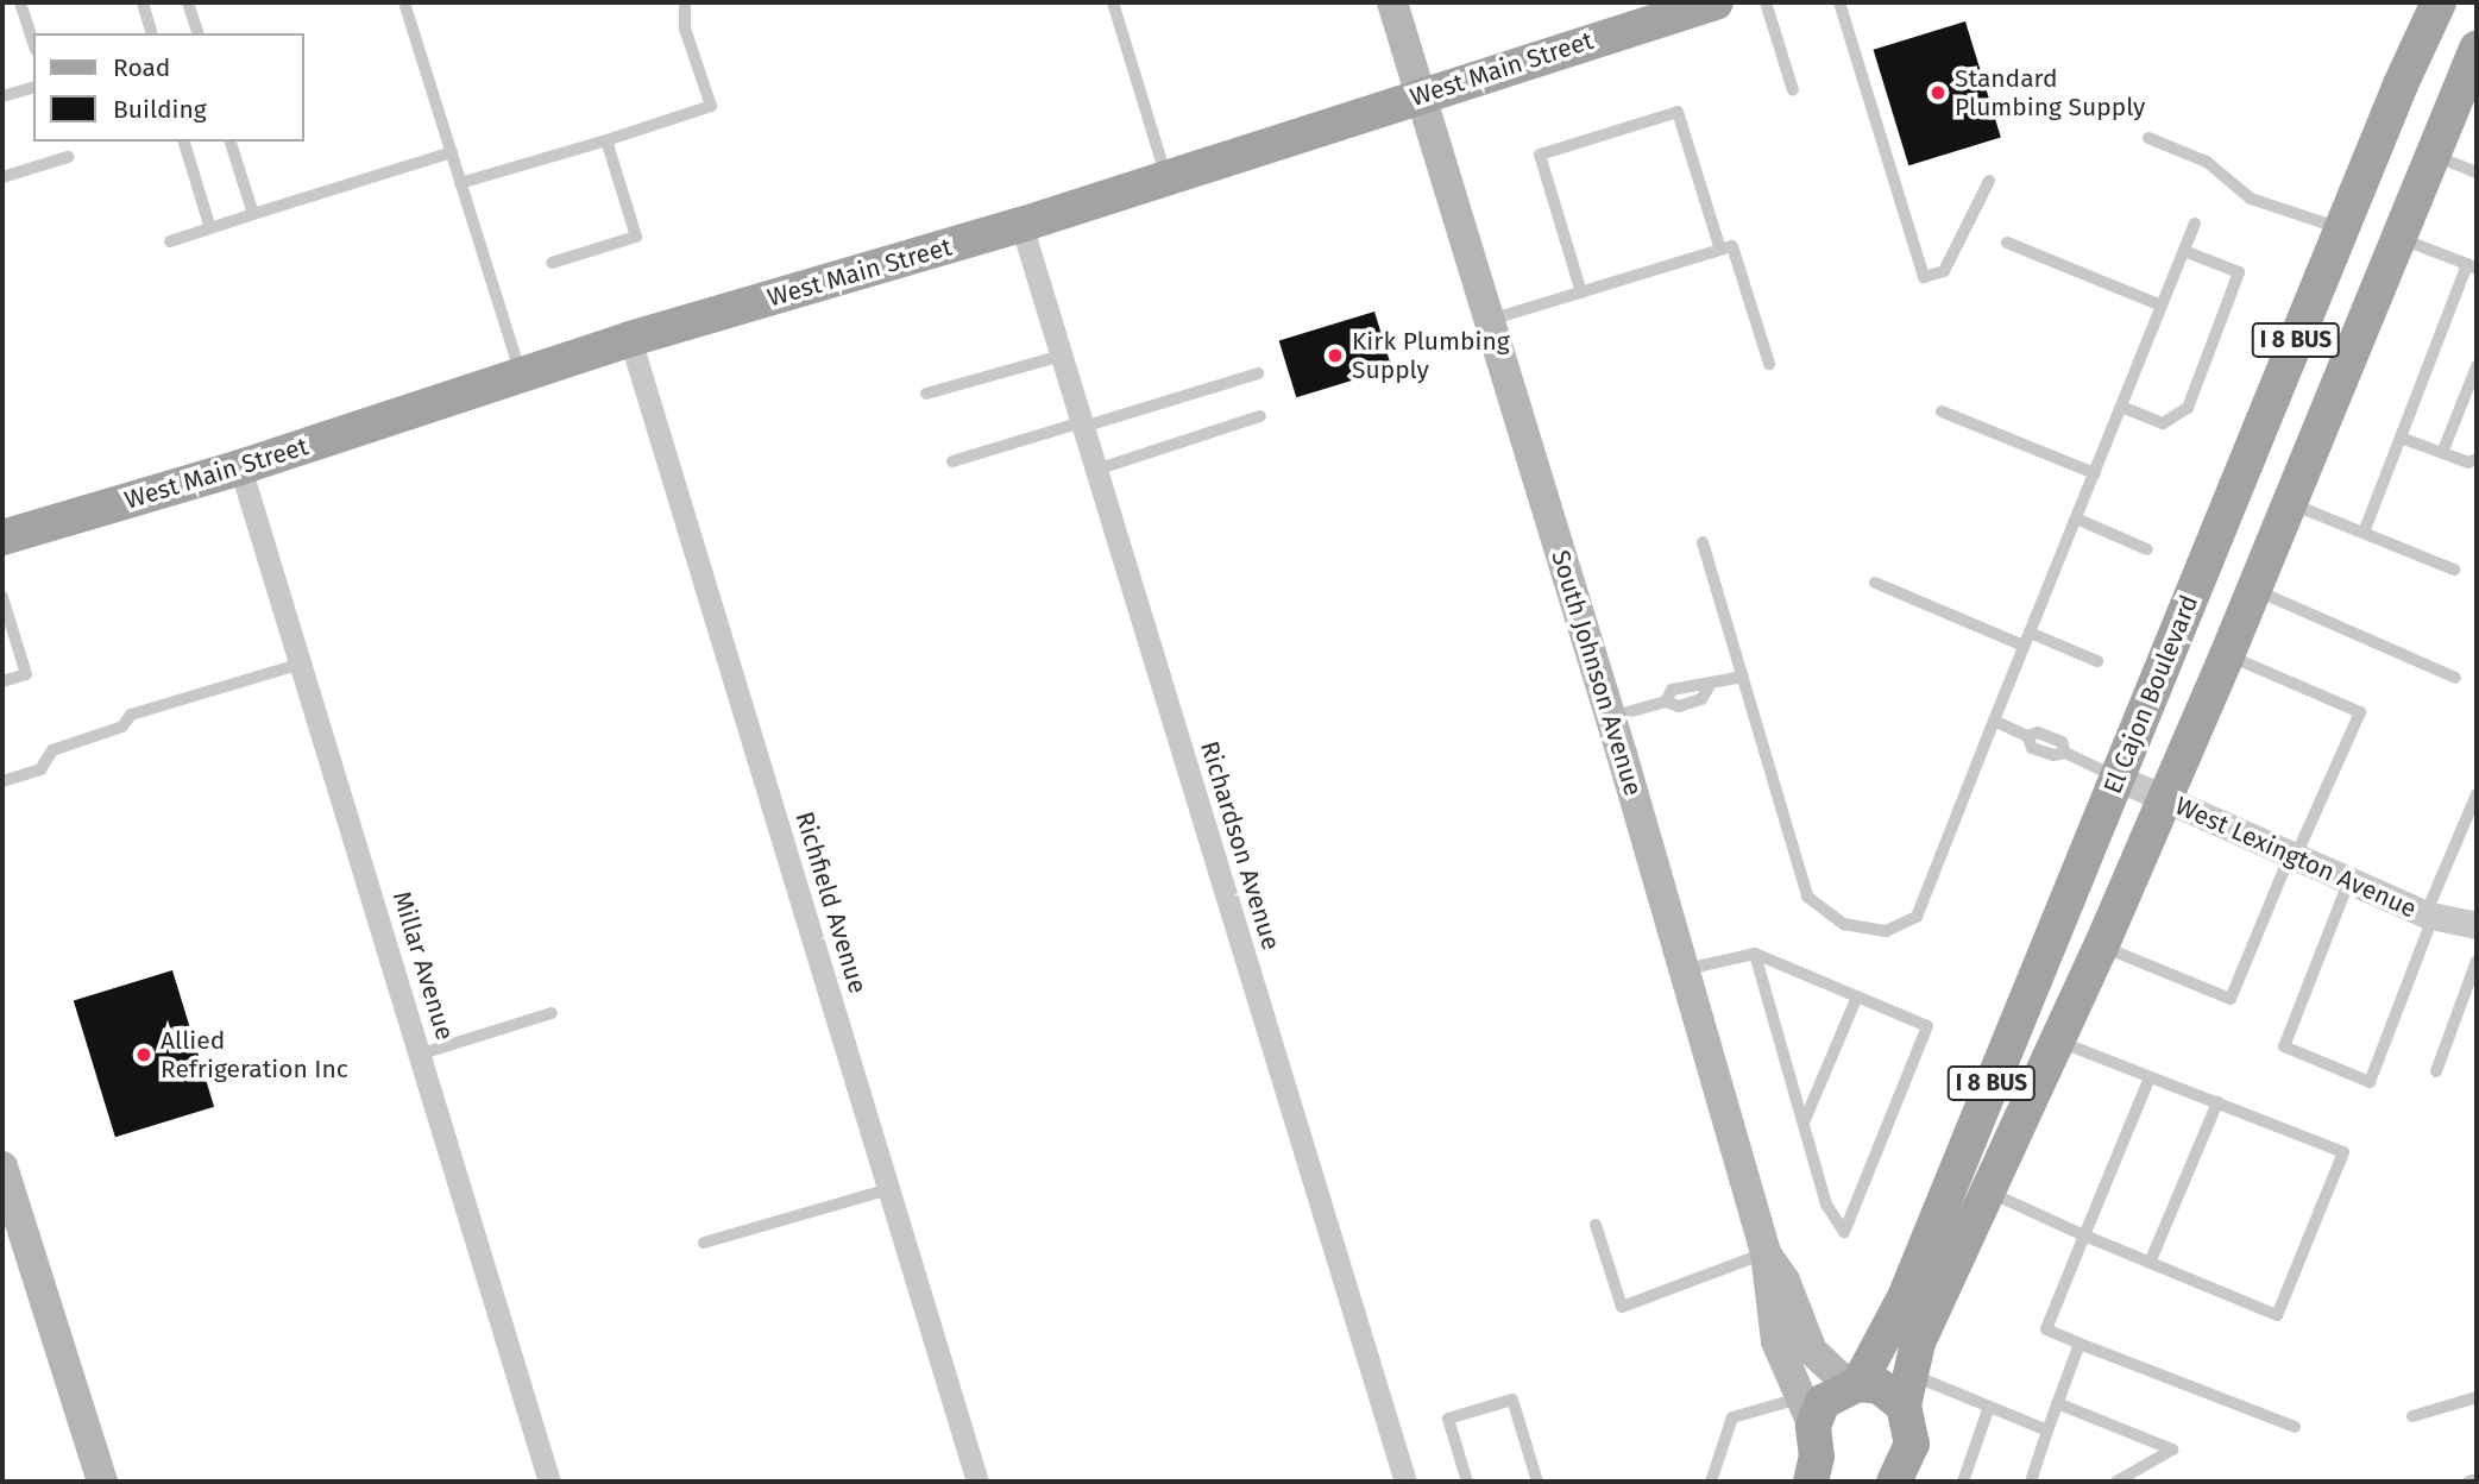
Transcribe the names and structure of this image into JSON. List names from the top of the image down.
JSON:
{
  "streets": {
    "main road": [
      "West Main Street",
      "I 8 BUS",
      "South Johnson Avenue",
      "El Cajon Boulevard"
    ],
    "street": [
      "Richardson Avenue",
      "West Lexington Avenue",
      "Richfield Avenue",
      "Millar Avenue"
    ]
  },
  "crossings": [
    ["West Main Street", "South Johnson Avenue"],
    ["West Main Street", "Richardson Avenue"],
    ["West Main Street", "Richfield Avenue"],
    ["West Main Street", "Millar Avenue"],
    ["I 8 BUS", "South Johnson Avenue"],
    ["I 8 BUS", "El Cajon Boulevard"],
    ["South Johnson Avenue", "El Cajon Boulevard"],
    ["El Cajon Boulevard", "West Lexington Avenue"]
  ],
  "places": ["Standard Plumbing Supply", "Kirk Plumbing Supply", "Allied Refrigeration Inc"],
  "legend": ["Road", "Building"]
}
